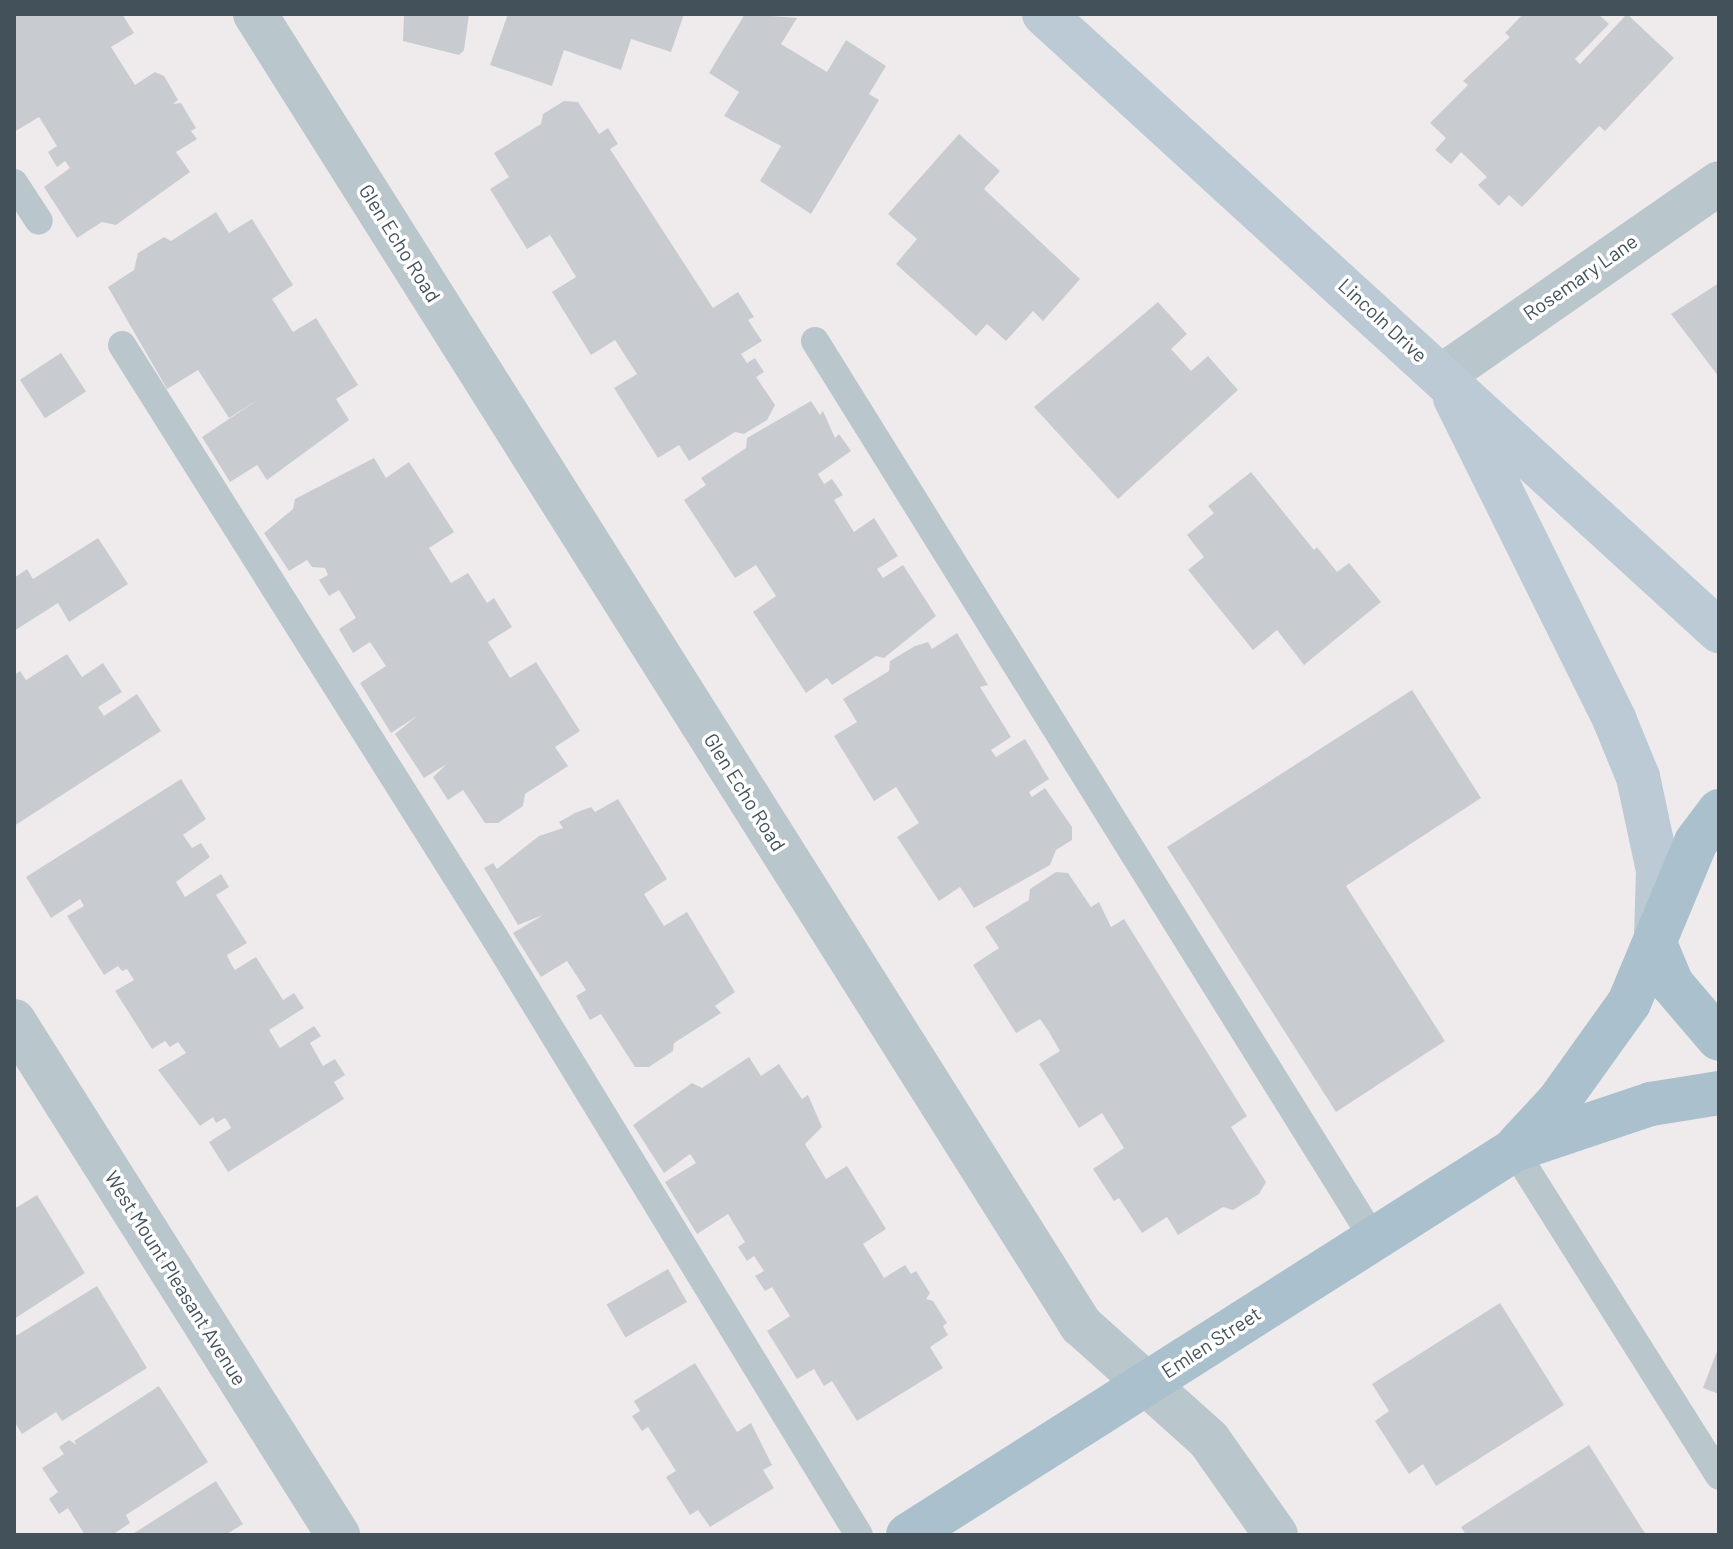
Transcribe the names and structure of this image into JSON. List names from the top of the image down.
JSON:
{
  "streets": {
    "main road": ["Lincoln Drive", "Emlen Street"],
    "street": ["Glen Echo Road", "Rosemary Lane", "West Mount Pleasant Avenue"]
  },
  "crossings": [
    ["Glen Echo Road", "Emlen Street"],
    ["Rosemary Lane", "Lincoln Drive"]
  ]
}
